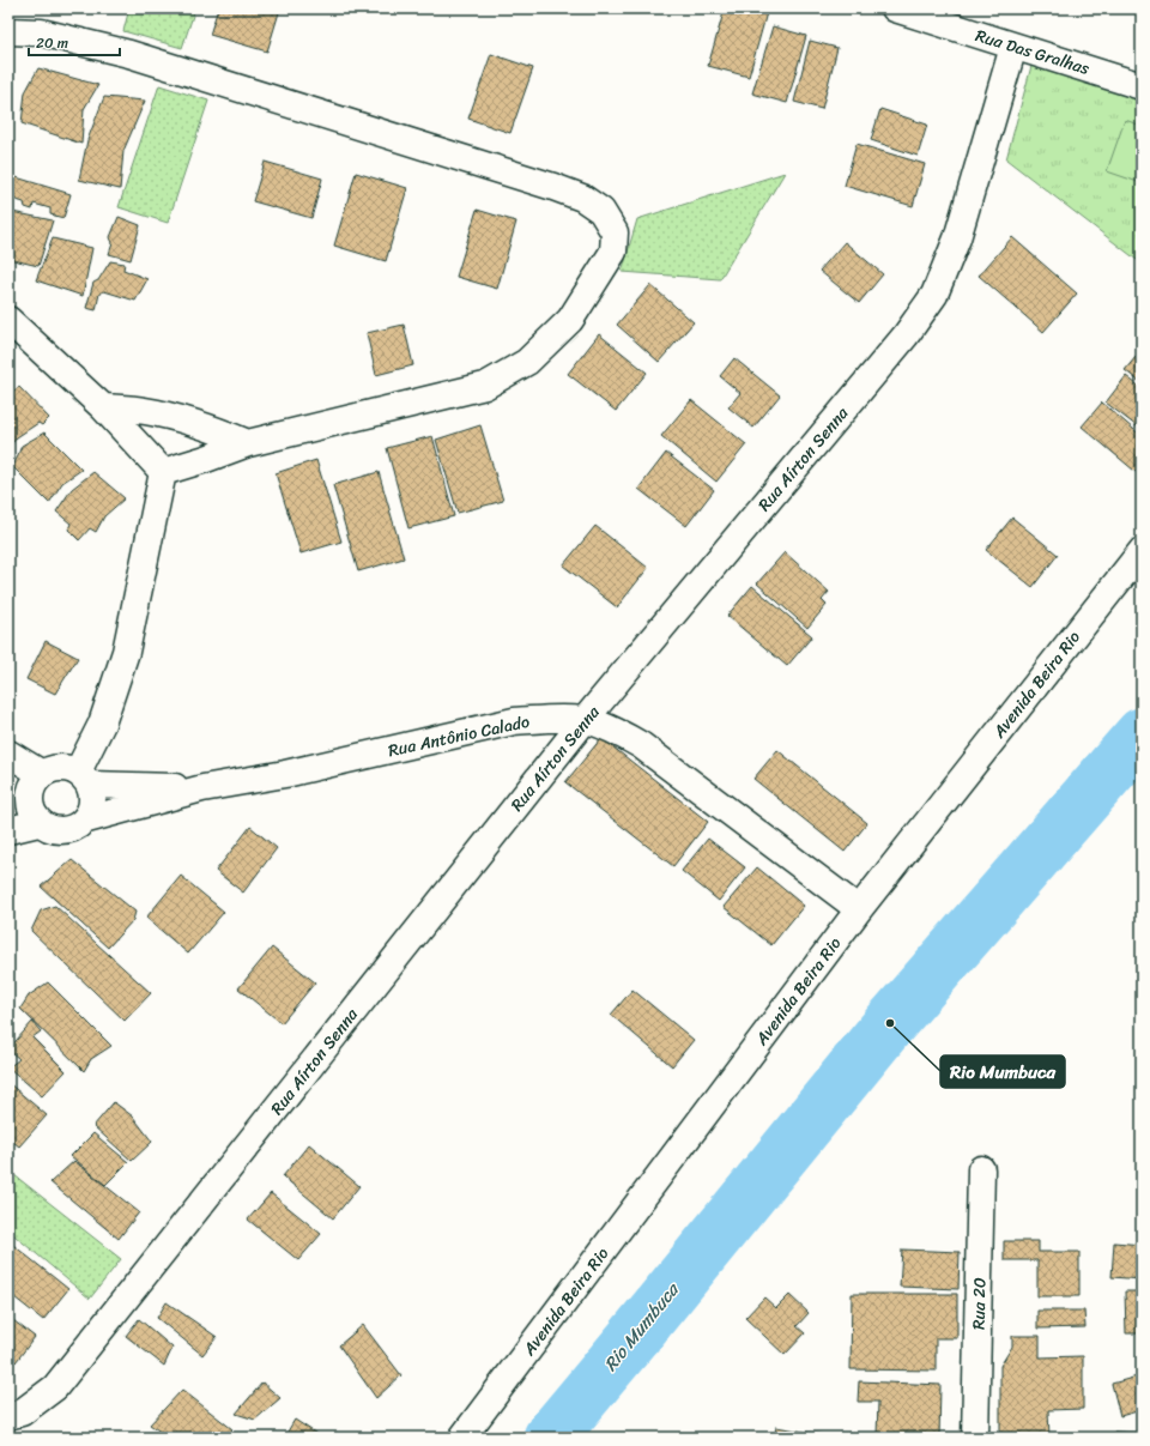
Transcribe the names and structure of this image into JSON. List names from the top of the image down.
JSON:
{
  "streets": {
    "street": [
      "Rua Das Gralhas",
      "Rua Aírton Senna",
      "Avenida Beira Rio",
      "Rua Antônio Calado",
      "Rua 20"
    ]
  },
  "crossings": [
    ["Rua Das Gralhas", "Rua Aírton Senna"],
    ["Rua Aírton Senna", "Rua Antônio Calado"],
    ["Avenida Beira Rio", "Rua Antônio Calado"]
  ],
  "water": ["Rio Mumbuca"],
  "places": ["Rio Mumbuca"],
  "scale_bar": "20 m"
}
